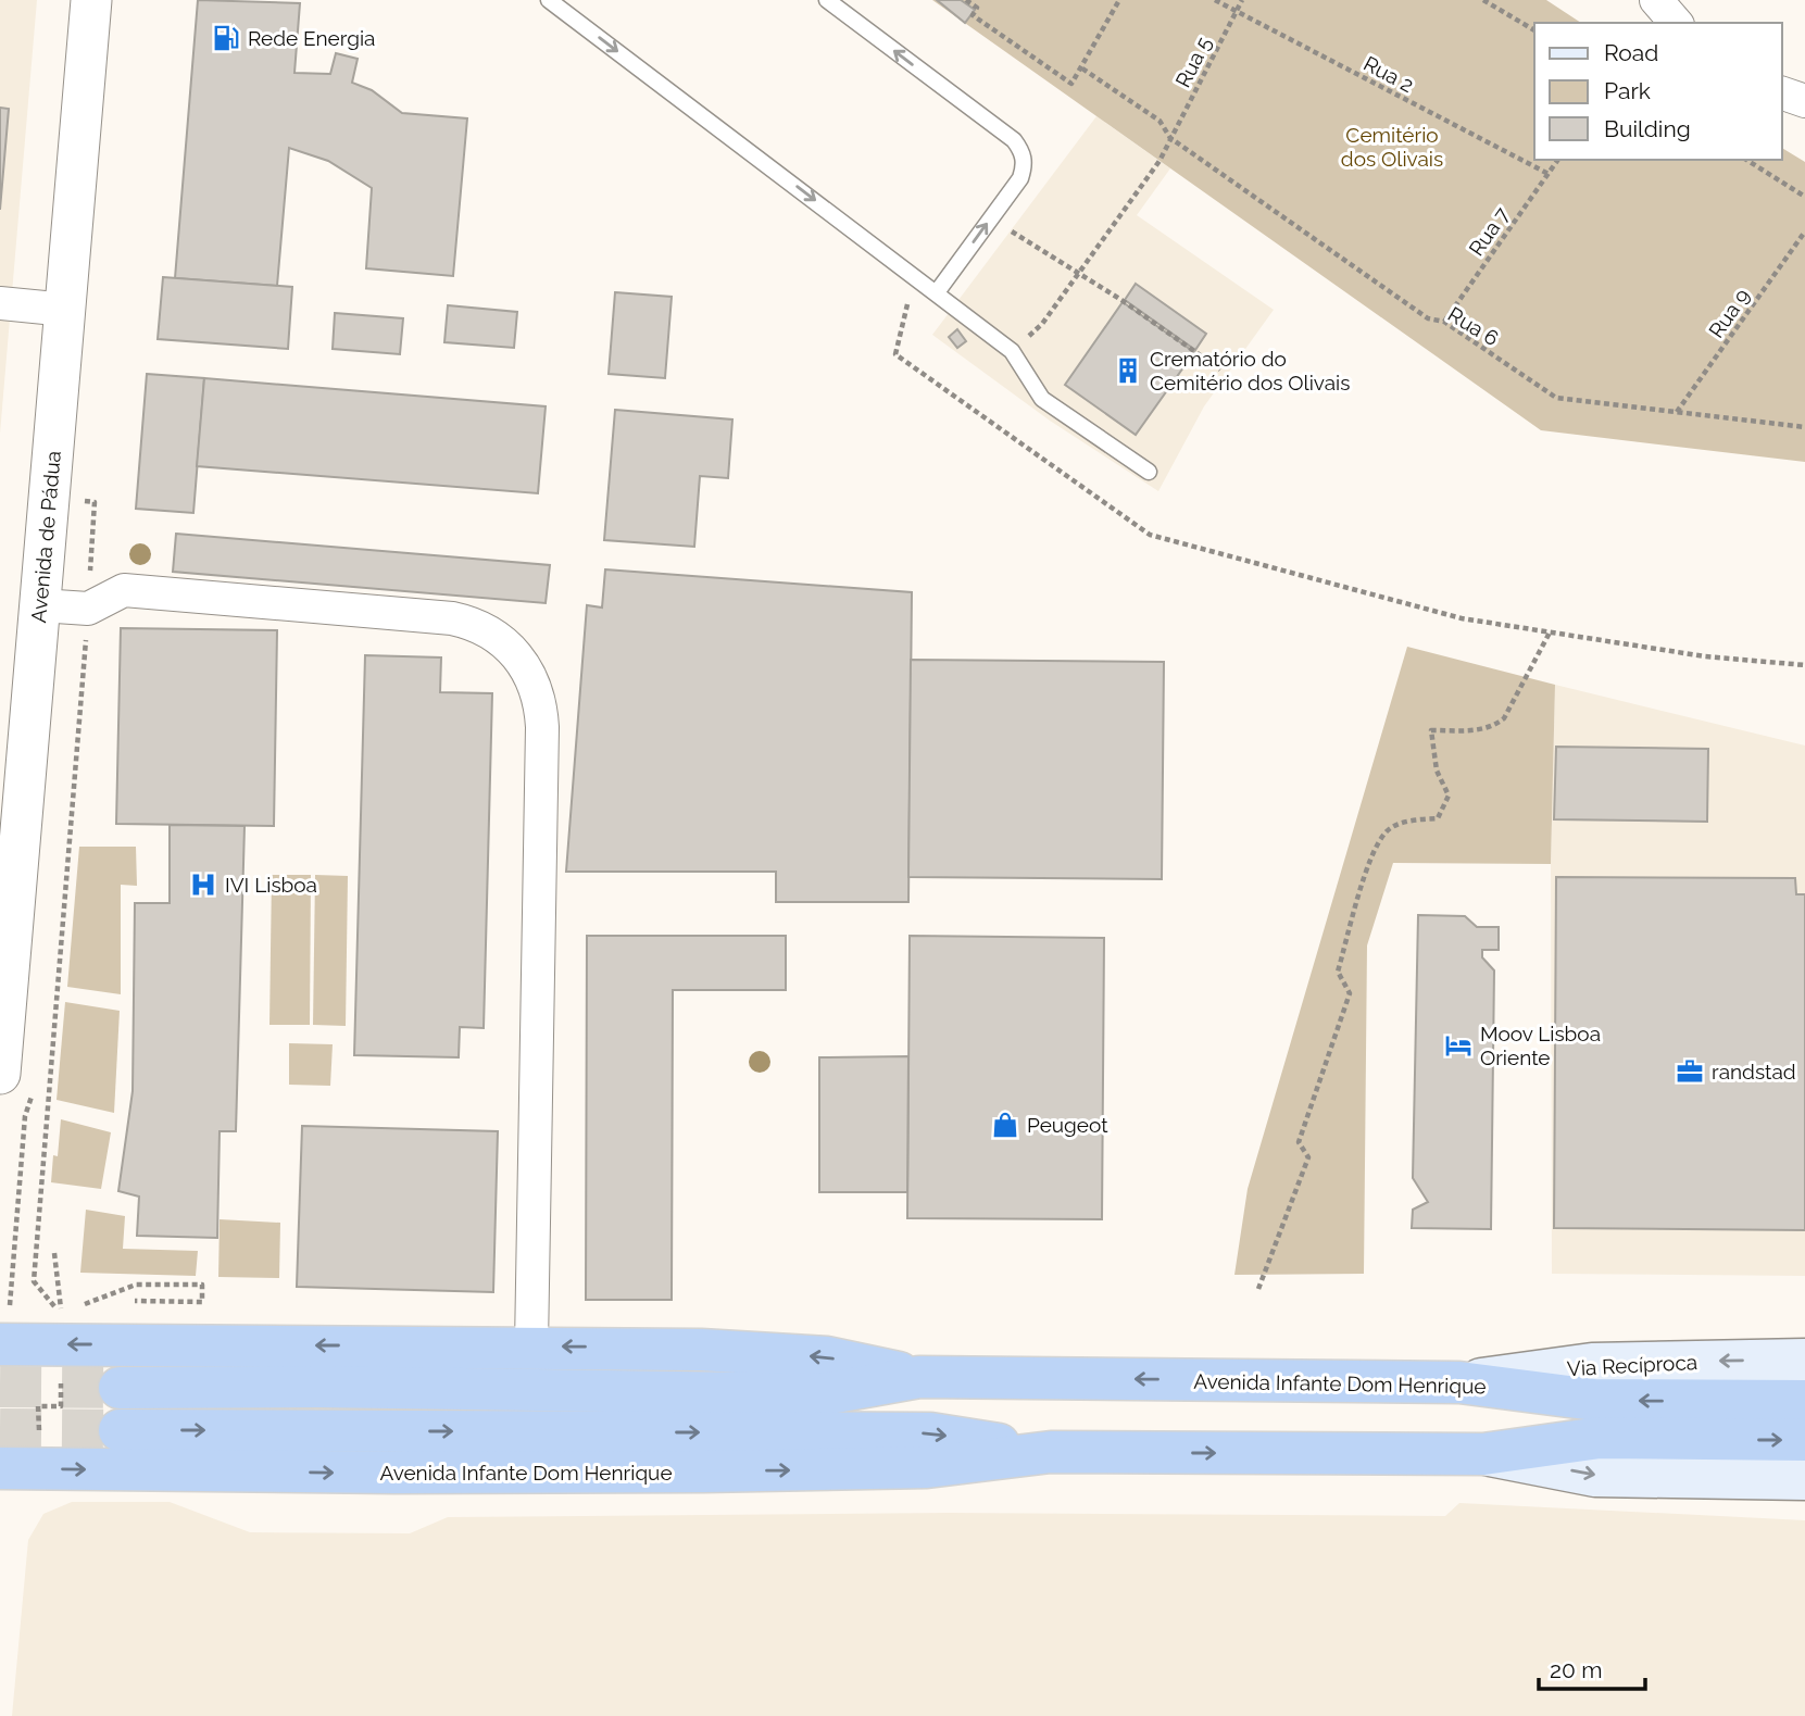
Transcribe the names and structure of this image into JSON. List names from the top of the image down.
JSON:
{
  "streets": {
    "highway": ["Avenida Infante Dom Henrique"],
    "main road": ["Via Recíproca"],
    "street": ["Avenida de Pádua"],
    "path": [
      "Rua 5",
      "Rua 2",
      "Rua 7",
      "Rua 9",
      "Rua 6"
    ]
  },
  "crossings": [
    ["Rua 5", "Rua 2"],
    ["Rua 5", "Rua 6"],
    ["Rua 2", "Rua 7"],
    ["Rua 7", "Rua 6"],
    ["Rua 9", "Rua 6"],
    ["Via Recíproca", "Avenida Infante Dom Henrique"]
  ],
  "parks": ["Cemitério dos Olivais"],
  "places": {
    "fuel station": ["Rede Energia"],
    "building": ["Crematório do Cemitério dos Olivais"],
    "hospital": ["IVI Lisboa"],
    "hotel": ["Moov Lisboa Oriente"],
    "office": ["randstad"],
    "shop": ["Peugeot"]
  },
  "legend": ["Road", "Park", "Building"],
  "scale_bar": "20 m"
}
